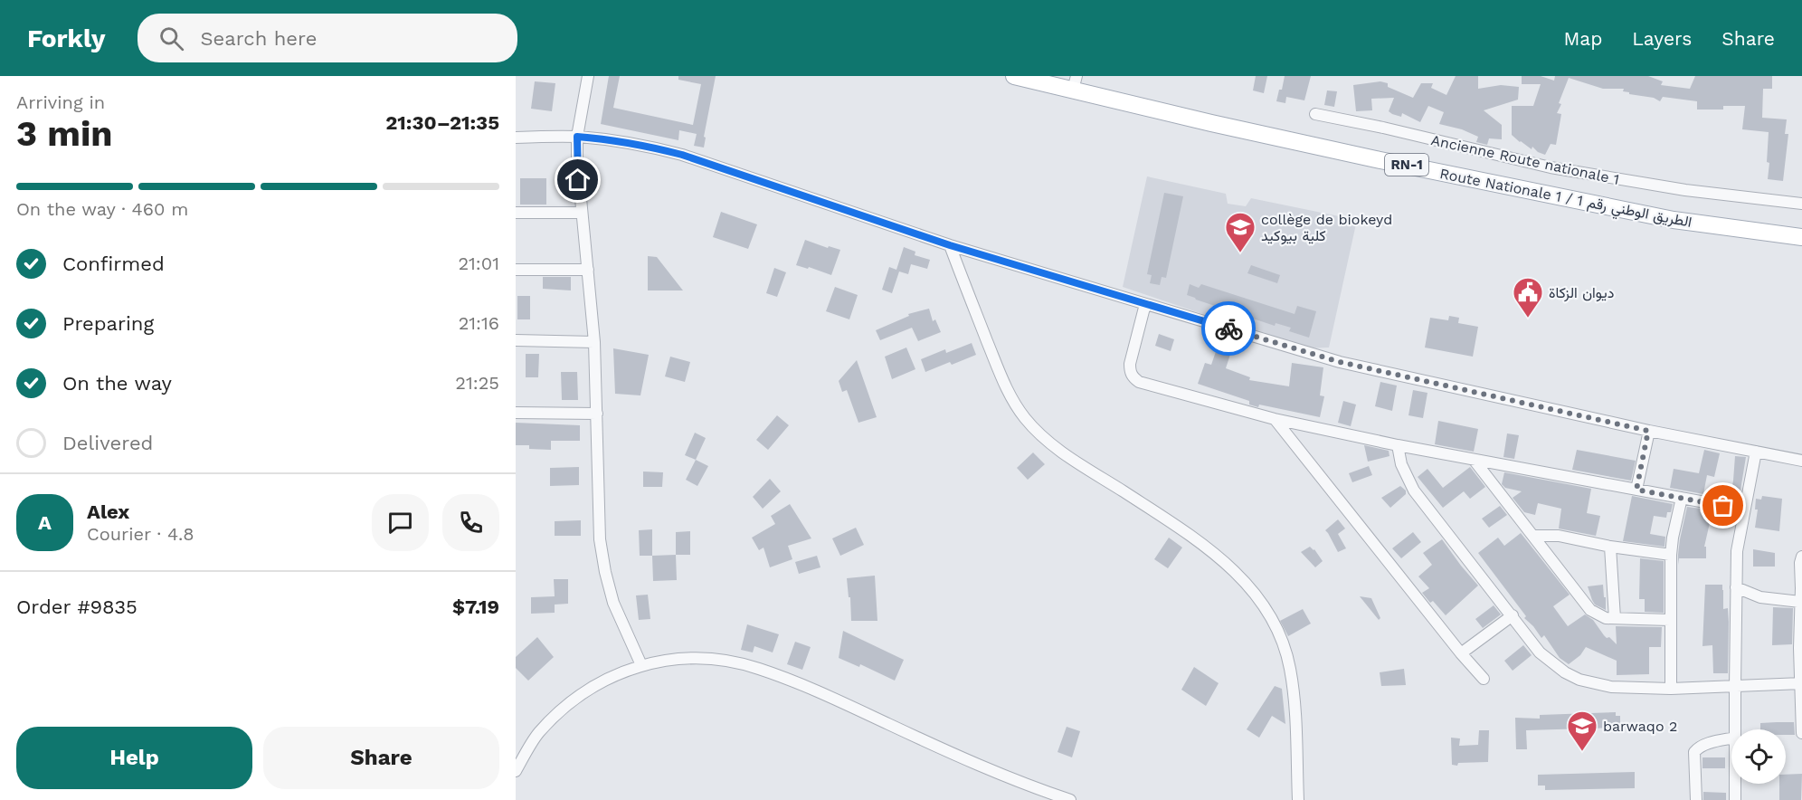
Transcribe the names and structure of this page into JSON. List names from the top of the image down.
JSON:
{
  "streets": {
    "main road": ["RN-1", "Route Nationale 1 / الطريق الوطني رقم 1"],
    "street": ["Ancienne Route nationale 1"]
  },
  "places": {
    "school or university": ["collège de biokeyd كلية بيوكيد", "barwaqo 2"],
    "public building": ["ديوان الزكاة"]
  },
  "page": {
    "header": "Forkly",
    "search": "Search here",
    "nav": ["Map", "Layers", "Share"],
    "heading": ["3 min", "Arriving in", "21:30–21:35"],
    "panel": [
      "Alex",
      "Courier · 4.8",
      "Order #9835",
      "$7.19"
    ],
    "bar": "On the way · 460 m",
    "list": [
      ["Confirmed", "21:01"],
      ["Preparing", "21:16"],
      ["On the way", "21:25"],
      "Delivered"
    ],
    "round": "A",
    "buttons": ["Help", "Share"]
  }
}
